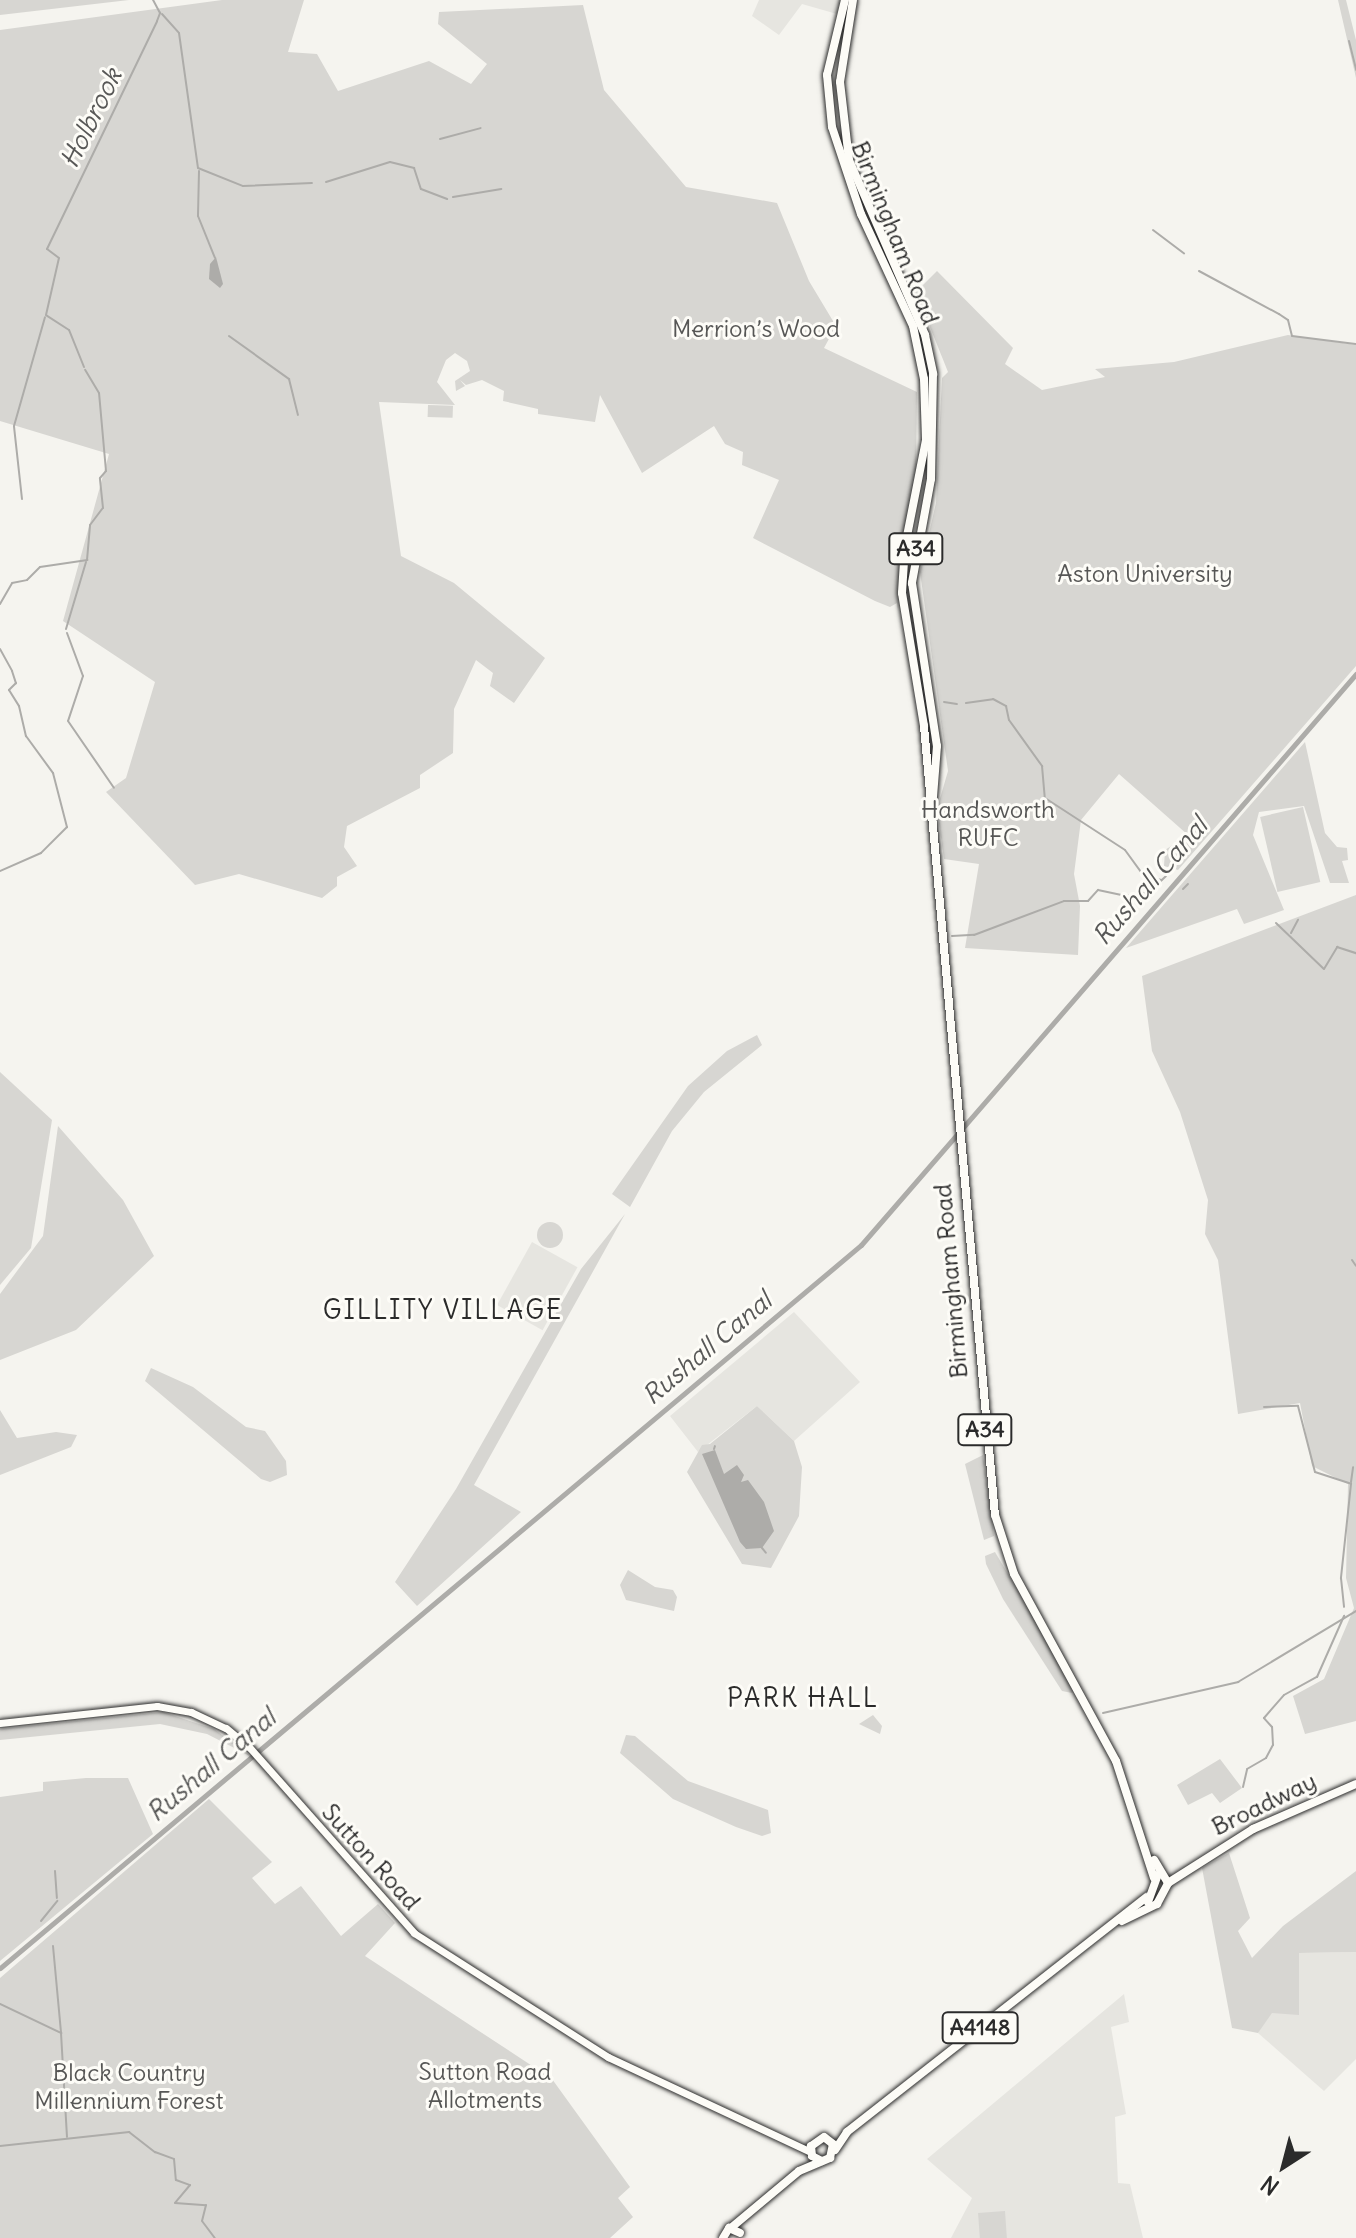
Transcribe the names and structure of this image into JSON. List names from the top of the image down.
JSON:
{
  "streets": {
    "highway": [
      "Birmingham Road",
      "A34",
      "Broadway",
      "A4148"
    ],
    "main road": ["Sutton Road"]
  },
  "crossings": [
    ["Birmingham Road", "Broadway"],
    ["Sutton Road", "A4148"]
  ],
  "districts": ["GILLITY VILLAGE", "PARK HALL"],
  "water": ["Holbrook", "Rushall Canal"],
  "parks": [
    "Merrion’s Wood",
    "Aston University",
    "Handsworth RUFC",
    "Sutton Road Allotments",
    "Black Country Millennium Forest"
  ],
  "north": "bottom left"
}
